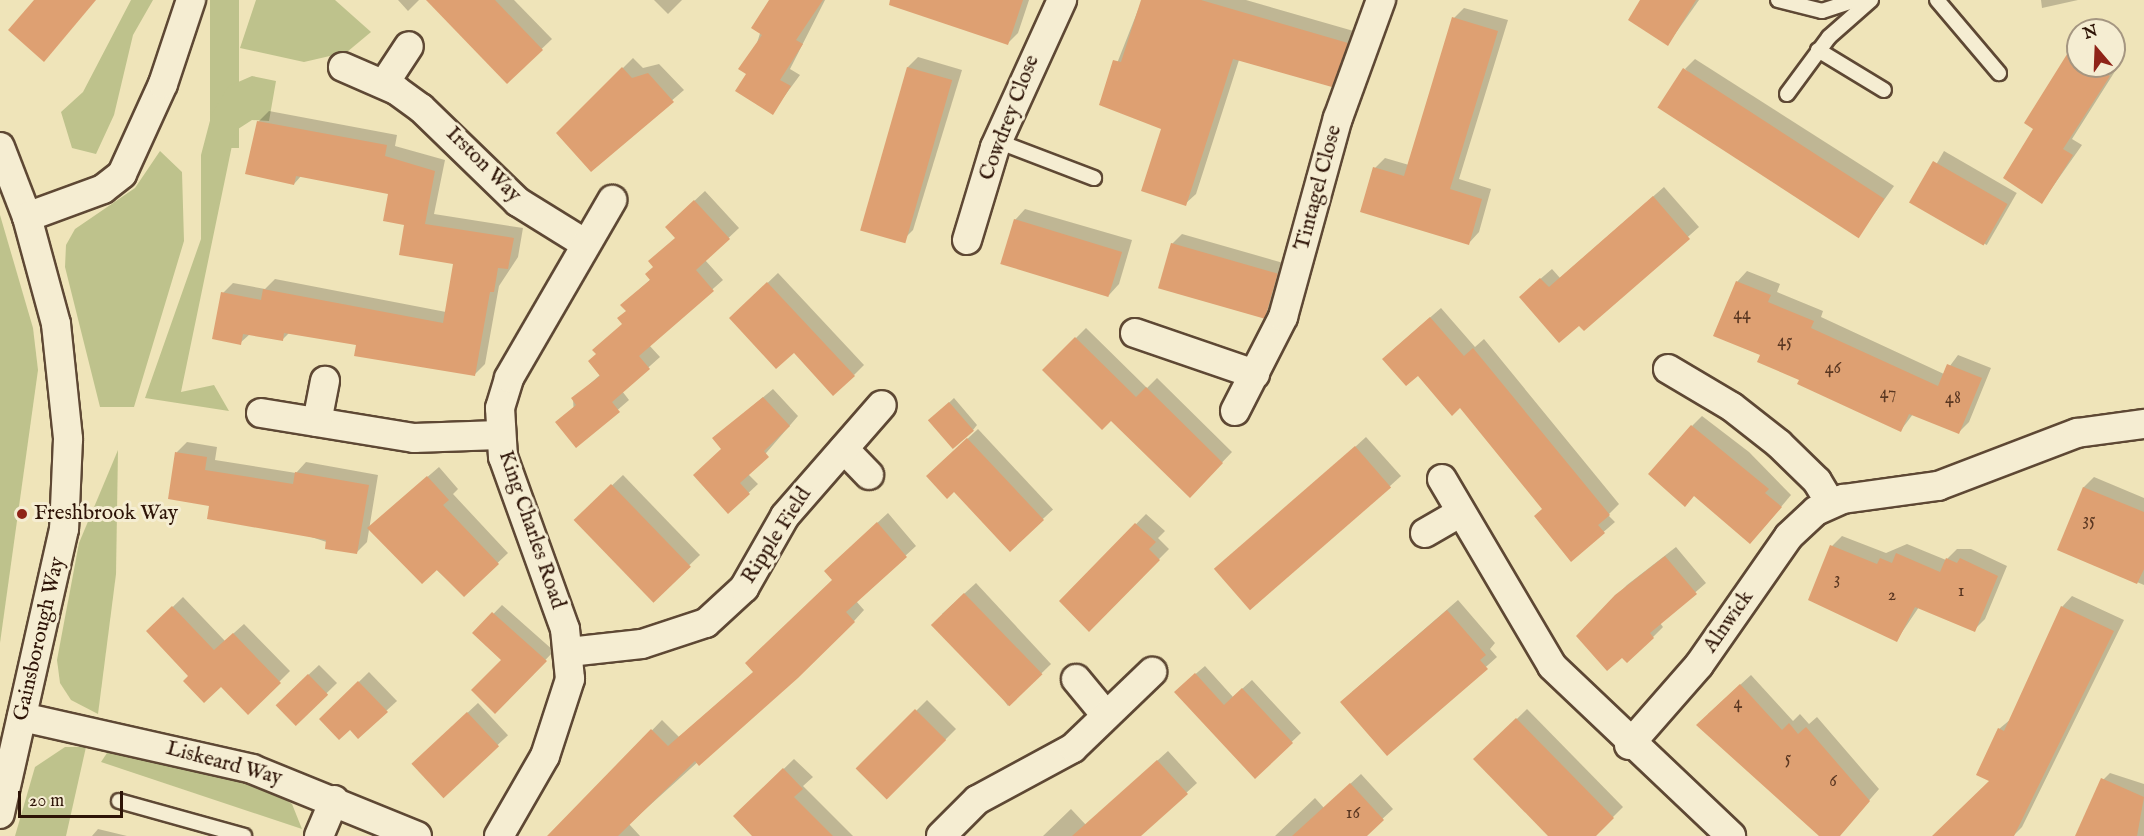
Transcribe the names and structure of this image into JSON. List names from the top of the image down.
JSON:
{
  "streets": {
    "street": [
      "Cowdrey Close",
      "Irston Way",
      "Tintagel Close",
      "King Charles Road",
      "Ripple Field",
      "Alnwick",
      "Gainsborough Way",
      "Liskeard Way"
    ]
  },
  "crossings": [
    ["Irston Way", "King Charles Road"],
    ["King Charles Road", "Ripple Field"],
    ["Gainsborough Way", "Liskeard Way"]
  ],
  "places": ["Freshbrook Way"],
  "house_numbers": [
    "44",
    "45",
    "46",
    "47",
    "48",
    "35",
    "3",
    "1",
    "2",
    "4",
    "5",
    "6",
    "16"
  ],
  "scale_bar": "20 m",
  "north": "top"
}
